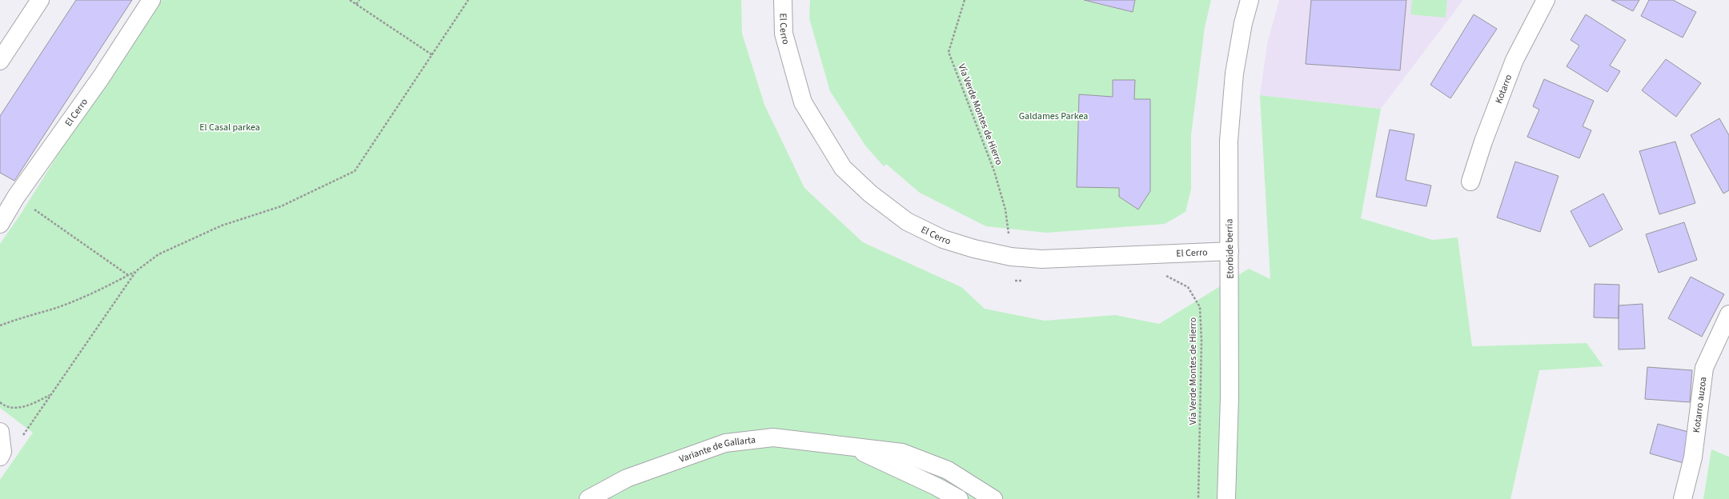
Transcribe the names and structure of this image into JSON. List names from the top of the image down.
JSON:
{
  "streets": {
    "street": [
      "El Cerro",
      "Kotarro",
      "Etorbide berria",
      "Kotarro auzoa",
      "Variante de Gallarta"
    ],
    "path": ["Vía Verde Montes de Hierro"]
  },
  "crossings": [
    ["El Cerro", "Etorbide berria"]
  ],
  "parks": ["Galdames Parkea", "El Casal parkea"]
}
